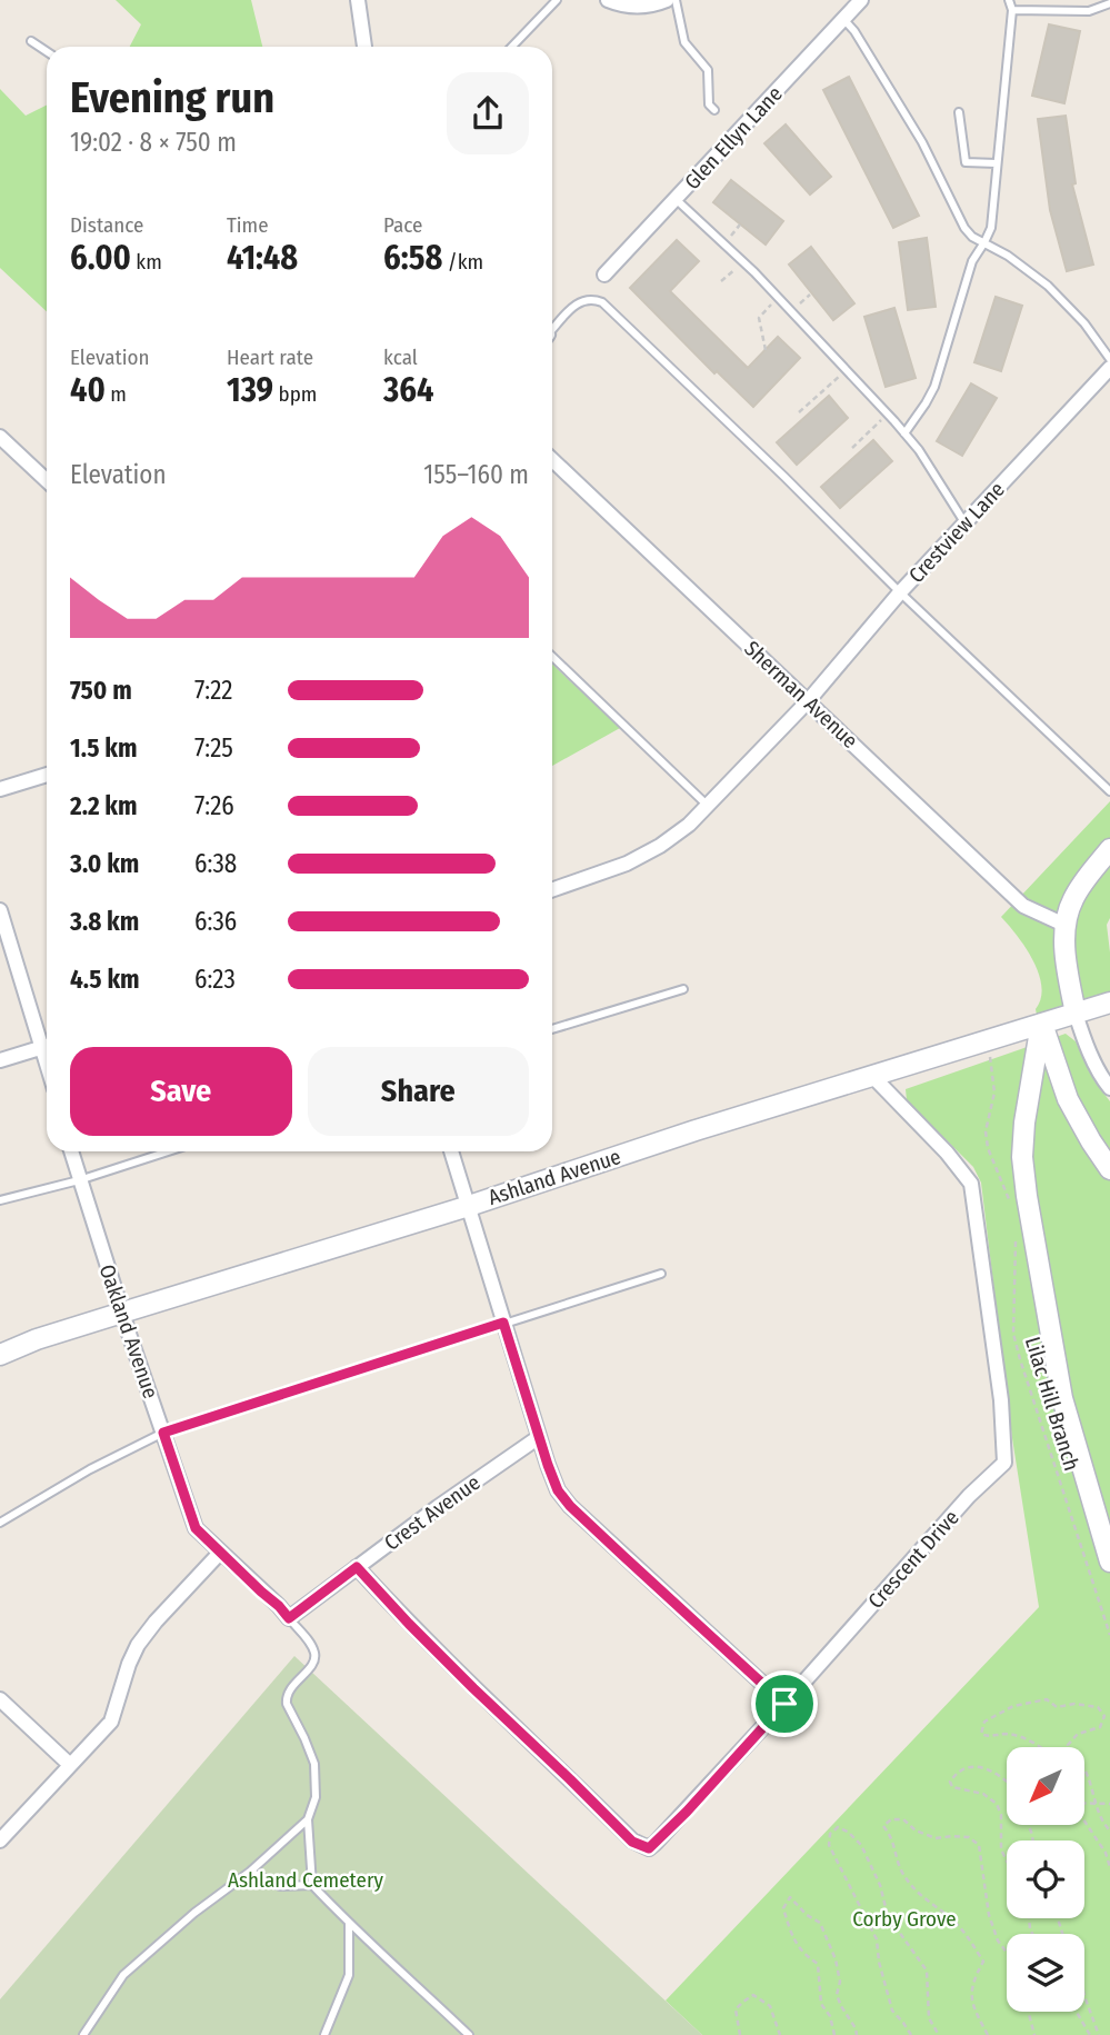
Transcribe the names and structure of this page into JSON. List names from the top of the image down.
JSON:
{
  "streets": {
    "street": [
      "Glen Ellyn Lane",
      "Crestview Lane",
      "Sherman Avenue",
      "Ashland Avenue",
      "Oakland Avenue",
      "Crest Avenue",
      "Crescent Drive"
    ],
    "path": ["Lilac Hill Branch"]
  },
  "crossings": [
    ["Crestview Lane", "Sherman Avenue"],
    ["Ashland Avenue", "Oakland Avenue"],
    ["Ashland Avenue", "Crescent Drive"],
    ["Oakland Avenue", "Crest Avenue"],
    ["Crest Avenue", "Crescent Drive"]
  ],
  "parks": ["Ashland Cemetery", "Corby Grove"],
  "north": "bottom left",
  "page": {
    "heading": ["Evening run", "19:02 · 8 × 750 m"],
    "stats": [
      ["Distance", "6.00 km"],
      ["Time", "41:48"],
      ["Pace", "6:58 /km"],
      ["Elevation", "40 m"],
      ["Heart rate", "139 bpm"],
      ["kcal", "364"]
    ],
    "chart": ["Elevation", "155–160 m"],
    "list": [
      {
        "name": "750 m",
        "note": "7:22"
      },
      {
        "name": "1.5 km",
        "note": "7:25"
      },
      {
        "name": "2.2 km",
        "note": "7:26"
      },
      {
        "name": "3.0 km",
        "note": "6:38"
      },
      {
        "name": "3.8 km",
        "note": "6:36"
      },
      {
        "name": "4.5 km",
        "note": "6:23"
      }
    ],
    "buttons": ["Save", "Share"]
  }
}
